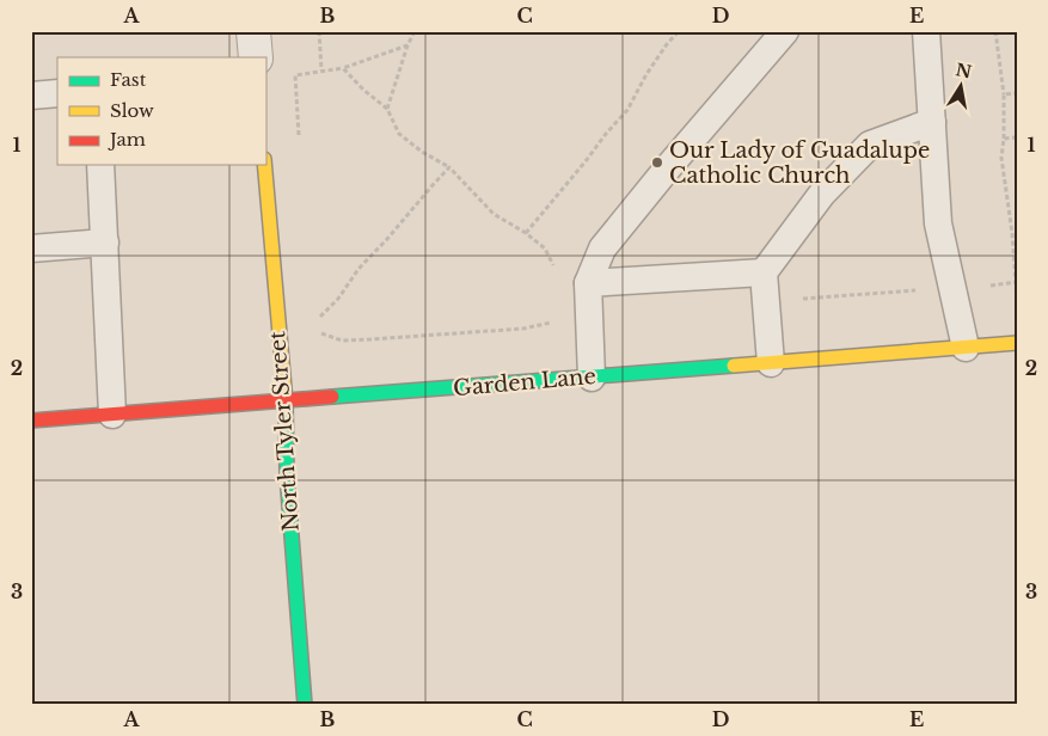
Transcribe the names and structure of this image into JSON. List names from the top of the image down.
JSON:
{
  "streets": {
    "street": ["Garden Lane", "North Tyler Street"]
  },
  "crossings": [
    ["Garden Lane", "North Tyler Street"]
  ],
  "places": ["Our Lady of Guadalupe Catholic Church"],
  "legend": ["Fast", "Slow", "Jam"],
  "north": "top",
  "grid": {
    "columns": [
      "A",
      "B",
      "C",
      "D",
      "E"
    ],
    "rows": ["1", "2", "3"]
  }
}
